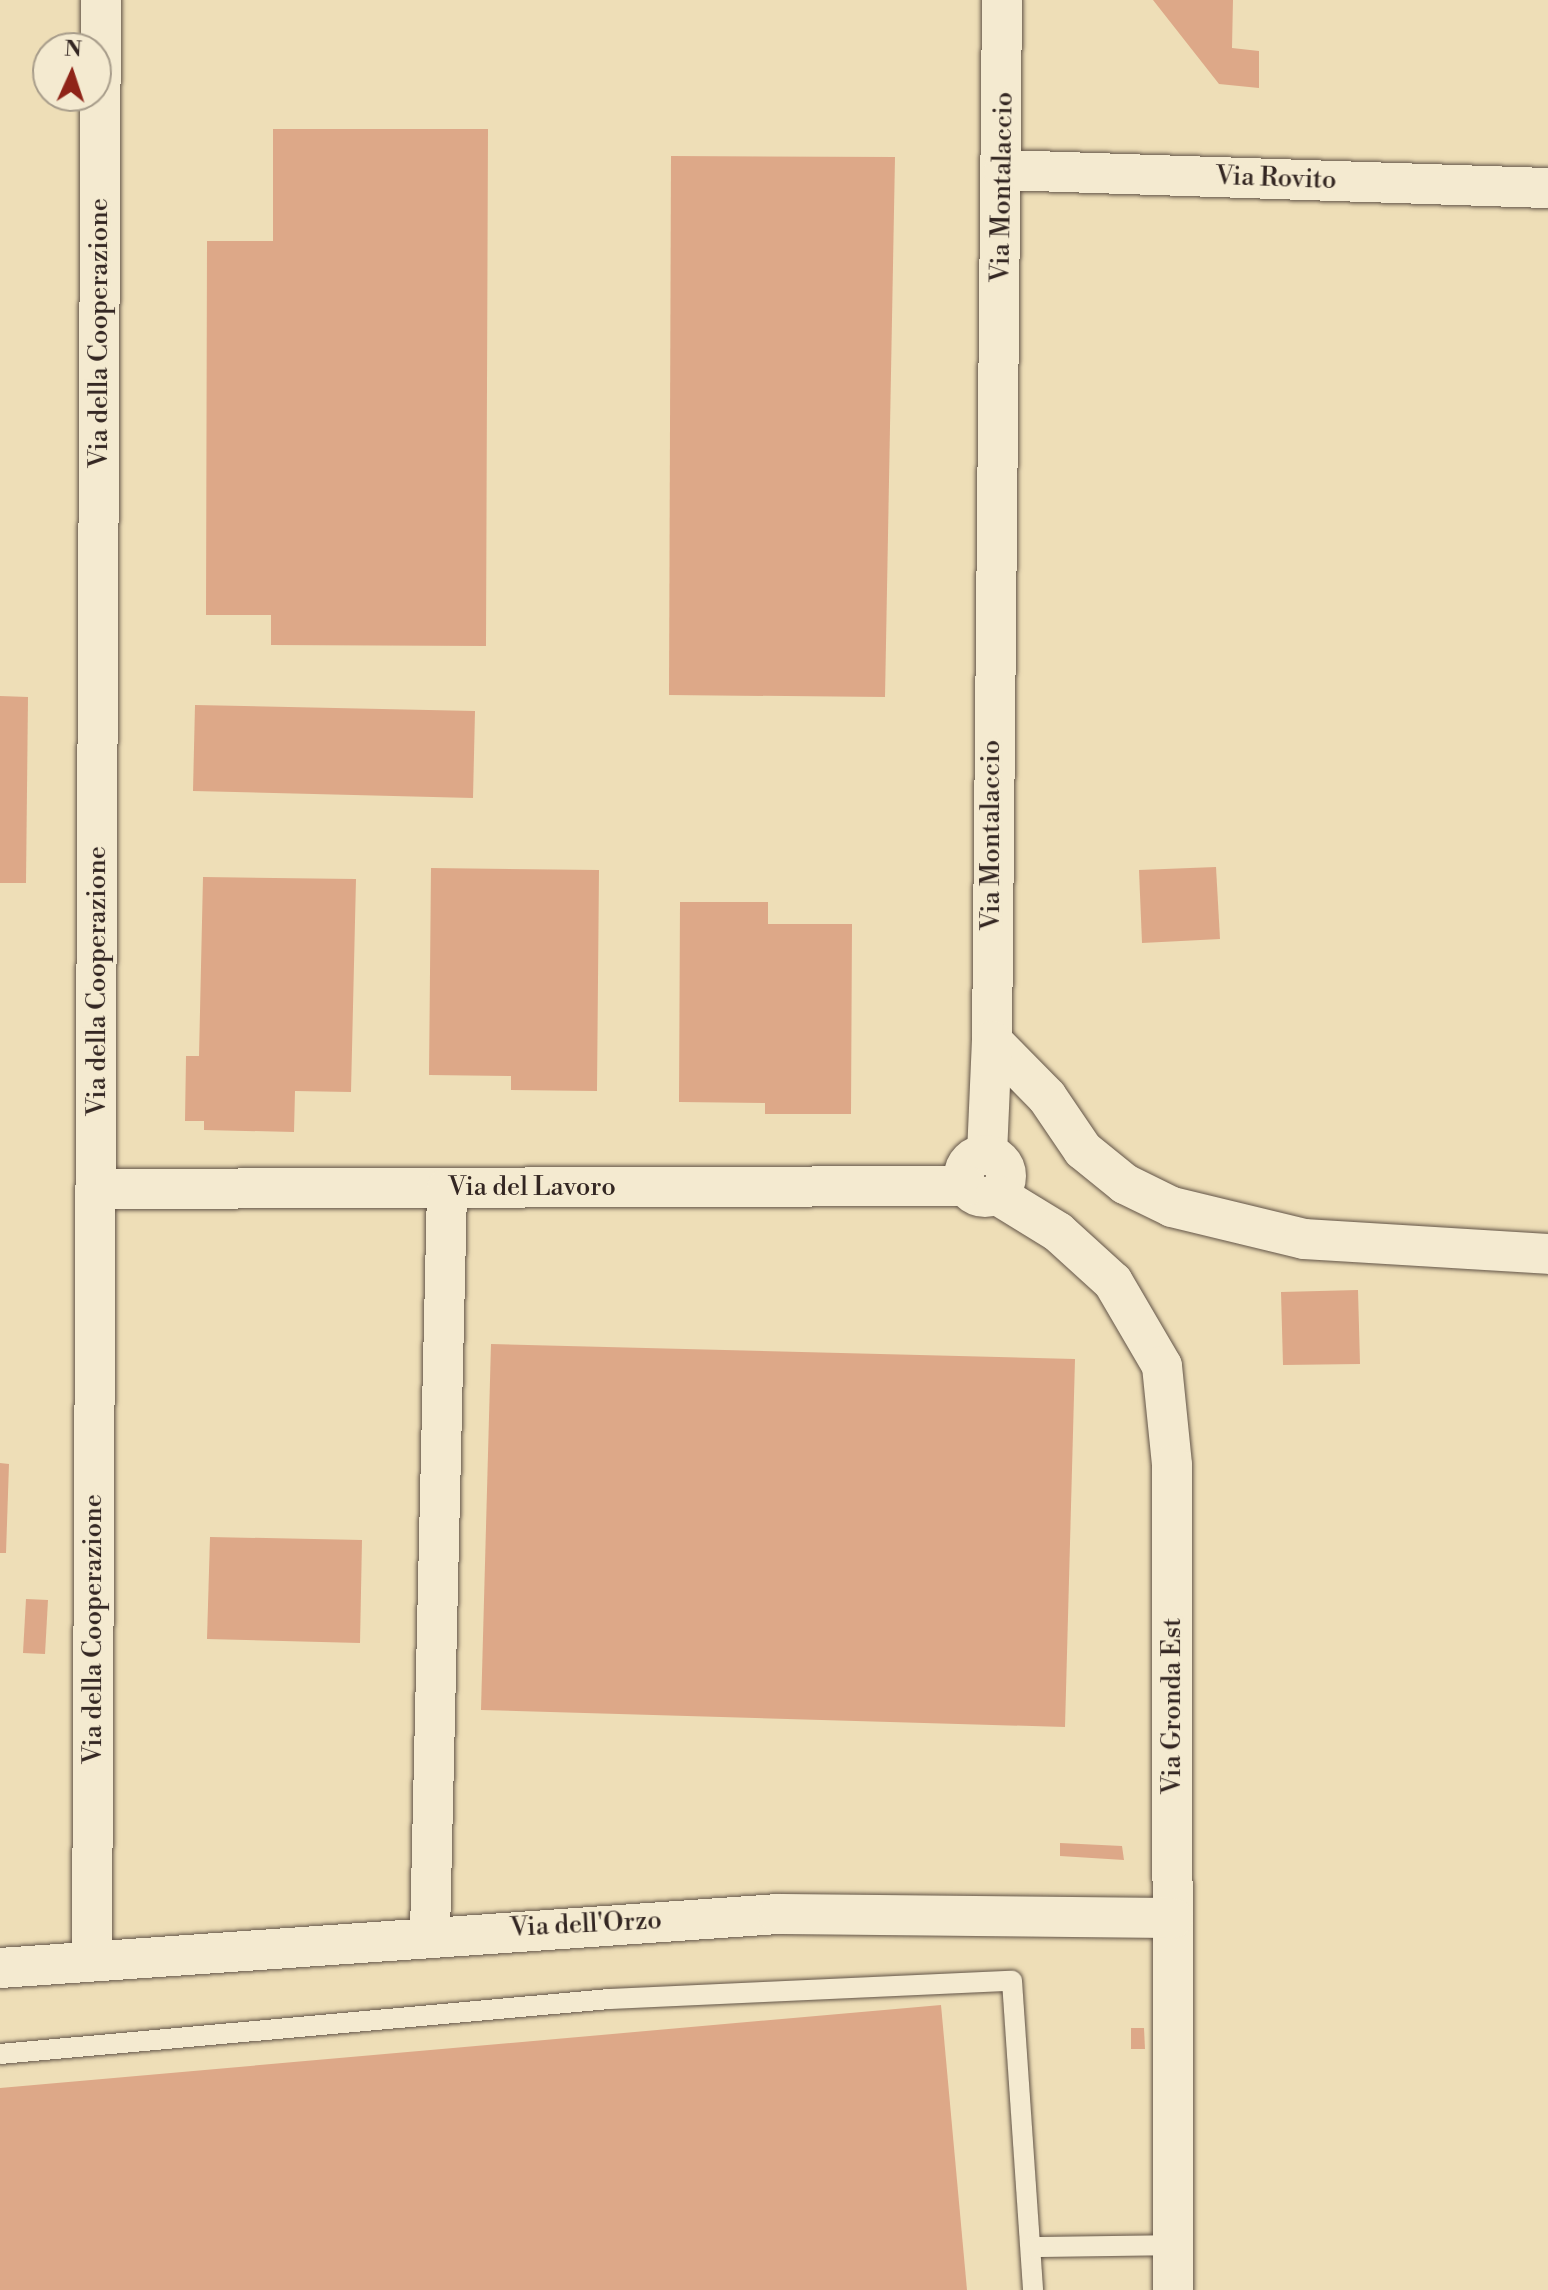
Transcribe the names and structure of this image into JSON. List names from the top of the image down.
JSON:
{
  "streets": {
    "street": [
      "Via Rovito",
      "Via Montalaccio",
      "Via della Cooperazione",
      "Via del Lavoro",
      "Via Gronda Est",
      "Via dell'Orzo"
    ]
  },
  "crossings": [
    ["Via Rovito", "Via Montalaccio"],
    ["Via della Cooperazione", "Via del Lavoro"],
    ["Via della Cooperazione", "Via dell'Orzo"],
    ["Via del Lavoro", "Via Gronda Est"],
    ["Via Gronda Est", "Via dell'Orzo"]
  ],
  "north": "top"
}
